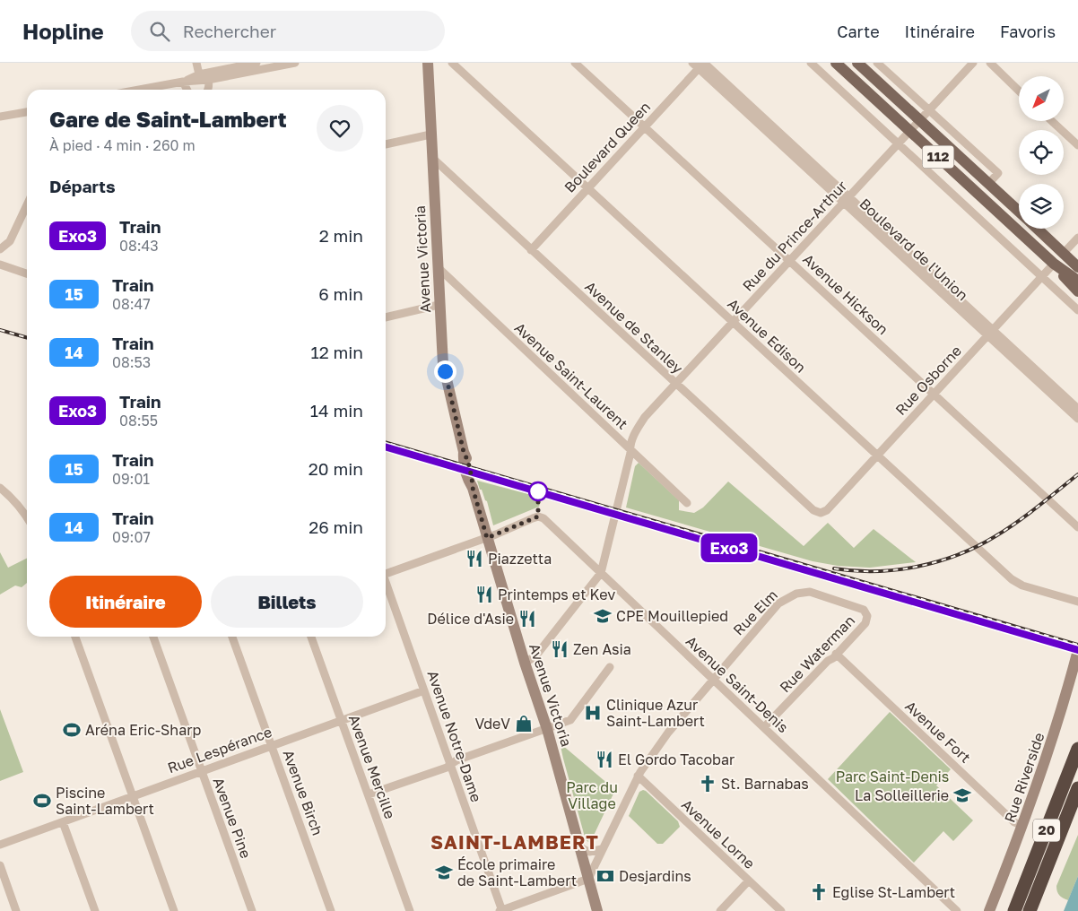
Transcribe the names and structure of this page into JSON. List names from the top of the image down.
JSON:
{
  "streets": {
    "highway": ["20"],
    "main road": ["112"],
    "street": [
      "Boulevard Queen",
      "Rue du Prince-Arthur",
      "Boulevard de l'Union",
      "Avenue Victoria",
      "Avenue Hickson",
      "Avenue de Stanley",
      "Avenue Edison",
      "Avenue Saint-Laurent",
      "Rue Osborne",
      "Rue Elm",
      "Rue Waterman",
      "Avenue Saint-Denis",
      "Avenue Fort",
      "Avenue Notre-Dame",
      "Rue Lespérance",
      "Avenue Mercille",
      "Rue Riverside",
      "Avenue Birch",
      "Avenue Pine",
      "Avenue Lorne"
    ]
  },
  "crossings": [
    ["Boulevard Queen", "Boulevard de l'Union"],
    ["Boulevard Queen", "Avenue Hickson"],
    ["Boulevard Queen", "Avenue de Stanley"],
    ["Boulevard Queen", "Avenue Edison"],
    ["112", "Rue du Prince-Arthur"],
    ["112", "Rue Osborne"],
    ["Rue du Prince-Arthur", "Boulevard de l'Union"],
    ["Rue du Prince-Arthur", "Avenue Victoria"],
    ["Rue du Prince-Arthur", "Avenue Hickson"],
    ["Rue du Prince-Arthur", "Avenue de Stanley"],
    ["Rue du Prince-Arthur", "Avenue Edison"],
    ["Rue du Prince-Arthur", "Avenue Saint-Laurent"],
    ["Rue du Prince-Arthur", "Avenue Saint-Denis"],
    ["Boulevard de l'Union", "Rue Osborne"],
    ["Avenue Victoria", "Avenue de Stanley"],
    ["Avenue Victoria", "Avenue Saint-Laurent"],
    ["Avenue Victoria", "Rue Elm"],
    ["Avenue Victoria", "Avenue Saint-Denis"],
    ["Avenue Hickson", "Rue Osborne"],
    ["Avenue de Stanley", "Rue Osborne"],
    ["Avenue Edison", "Rue Osborne"],
    ["Rue Elm", "Rue Waterman"],
    ["Rue Elm", "Avenue Saint-Denis"],
    ["Rue Elm", "Avenue Lorne"],
    ["Rue Waterman", "Avenue Saint-Denis"],
    ["Rue Waterman", "Avenue Fort"],
    ["Avenue Fort", "Rue Riverside"],
    ["Avenue Notre-Dame", "Rue Lespérance"],
    ["Rue Lespérance", "Avenue Mercille"],
    ["Rue Lespérance", "Avenue Birch"],
    ["Rue Lespérance", "Avenue Pine"]
  ],
  "districts": ["SAINT-LAMBERT"],
  "parks": ["Parc Saint-Denis", "Parc du Village"],
  "places": {
    "restaurant": [
      "Piazzetta",
      "Printemps et Kev",
      "Délice d'Asie",
      "Zen Asia",
      "El Gordo Tacobar"
    ],
    "school or university": ["CPE Mouillepied", "La Solleillerie", "École primaire de Saint-Lambert"],
    "hospital": ["Clinique Azur Saint-Lambert"],
    "shop": ["VdeV"],
    "sports": ["Aréna Eric-Sharp", "Piscine Saint-Lambert"],
    "church": ["St. Barnabas", "Eglise St-Lambert"],
    "bank": ["Desjardins"]
  },
  "north": "bottom left",
  "page": {
    "header": "Hopline",
    "search": "Rechercher",
    "nav": ["Carte", "Itinéraire", "Favoris"],
    "on_map": "Exo3",
    "heading": [
      ["Gare de Saint-Lambert", "À pied · 4 min · 260 m"],
      "Départs"
    ],
    "list": [
      {
        "mark": "Exo3",
        "name": "Train",
        "note": "08:43",
        "value": "2 min"
      },
      {
        "mark": "15",
        "name": "Train",
        "note": "08:47",
        "value": "6 min"
      },
      {
        "mark": "14",
        "name": "Train",
        "note": "08:53",
        "value": "12 min"
      },
      {
        "mark": "Exo3",
        "name": "Train",
        "note": "08:55",
        "value": "14 min"
      },
      {
        "mark": "15",
        "name": "Train",
        "note": "09:01",
        "value": "20 min"
      },
      {
        "mark": "14",
        "name": "Train",
        "note": "09:07",
        "value": "26 min"
      }
    ],
    "buttons": ["Itinéraire", "Billets"]
  }
}
